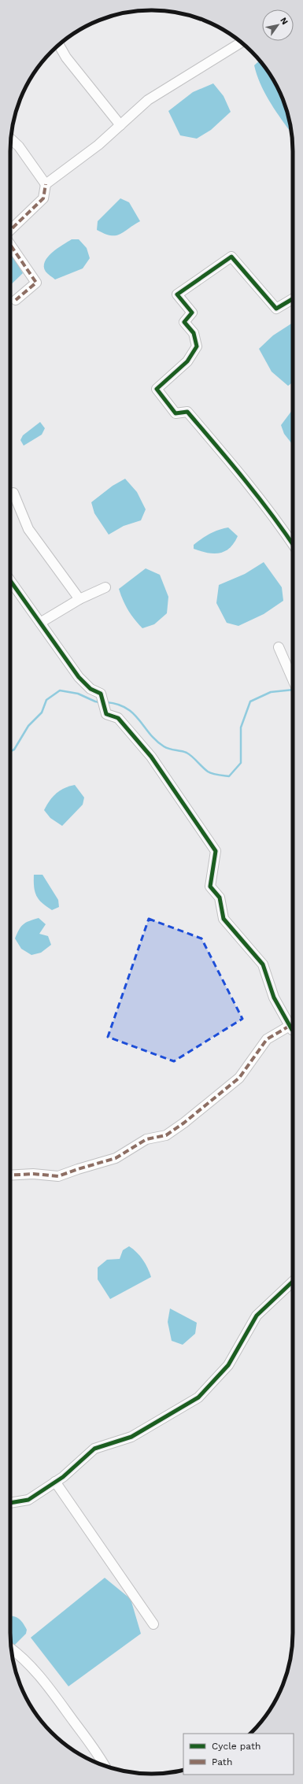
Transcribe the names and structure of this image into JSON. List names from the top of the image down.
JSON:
{
  "legend": ["Cycle path", "Path"],
  "north": "top right"
}
